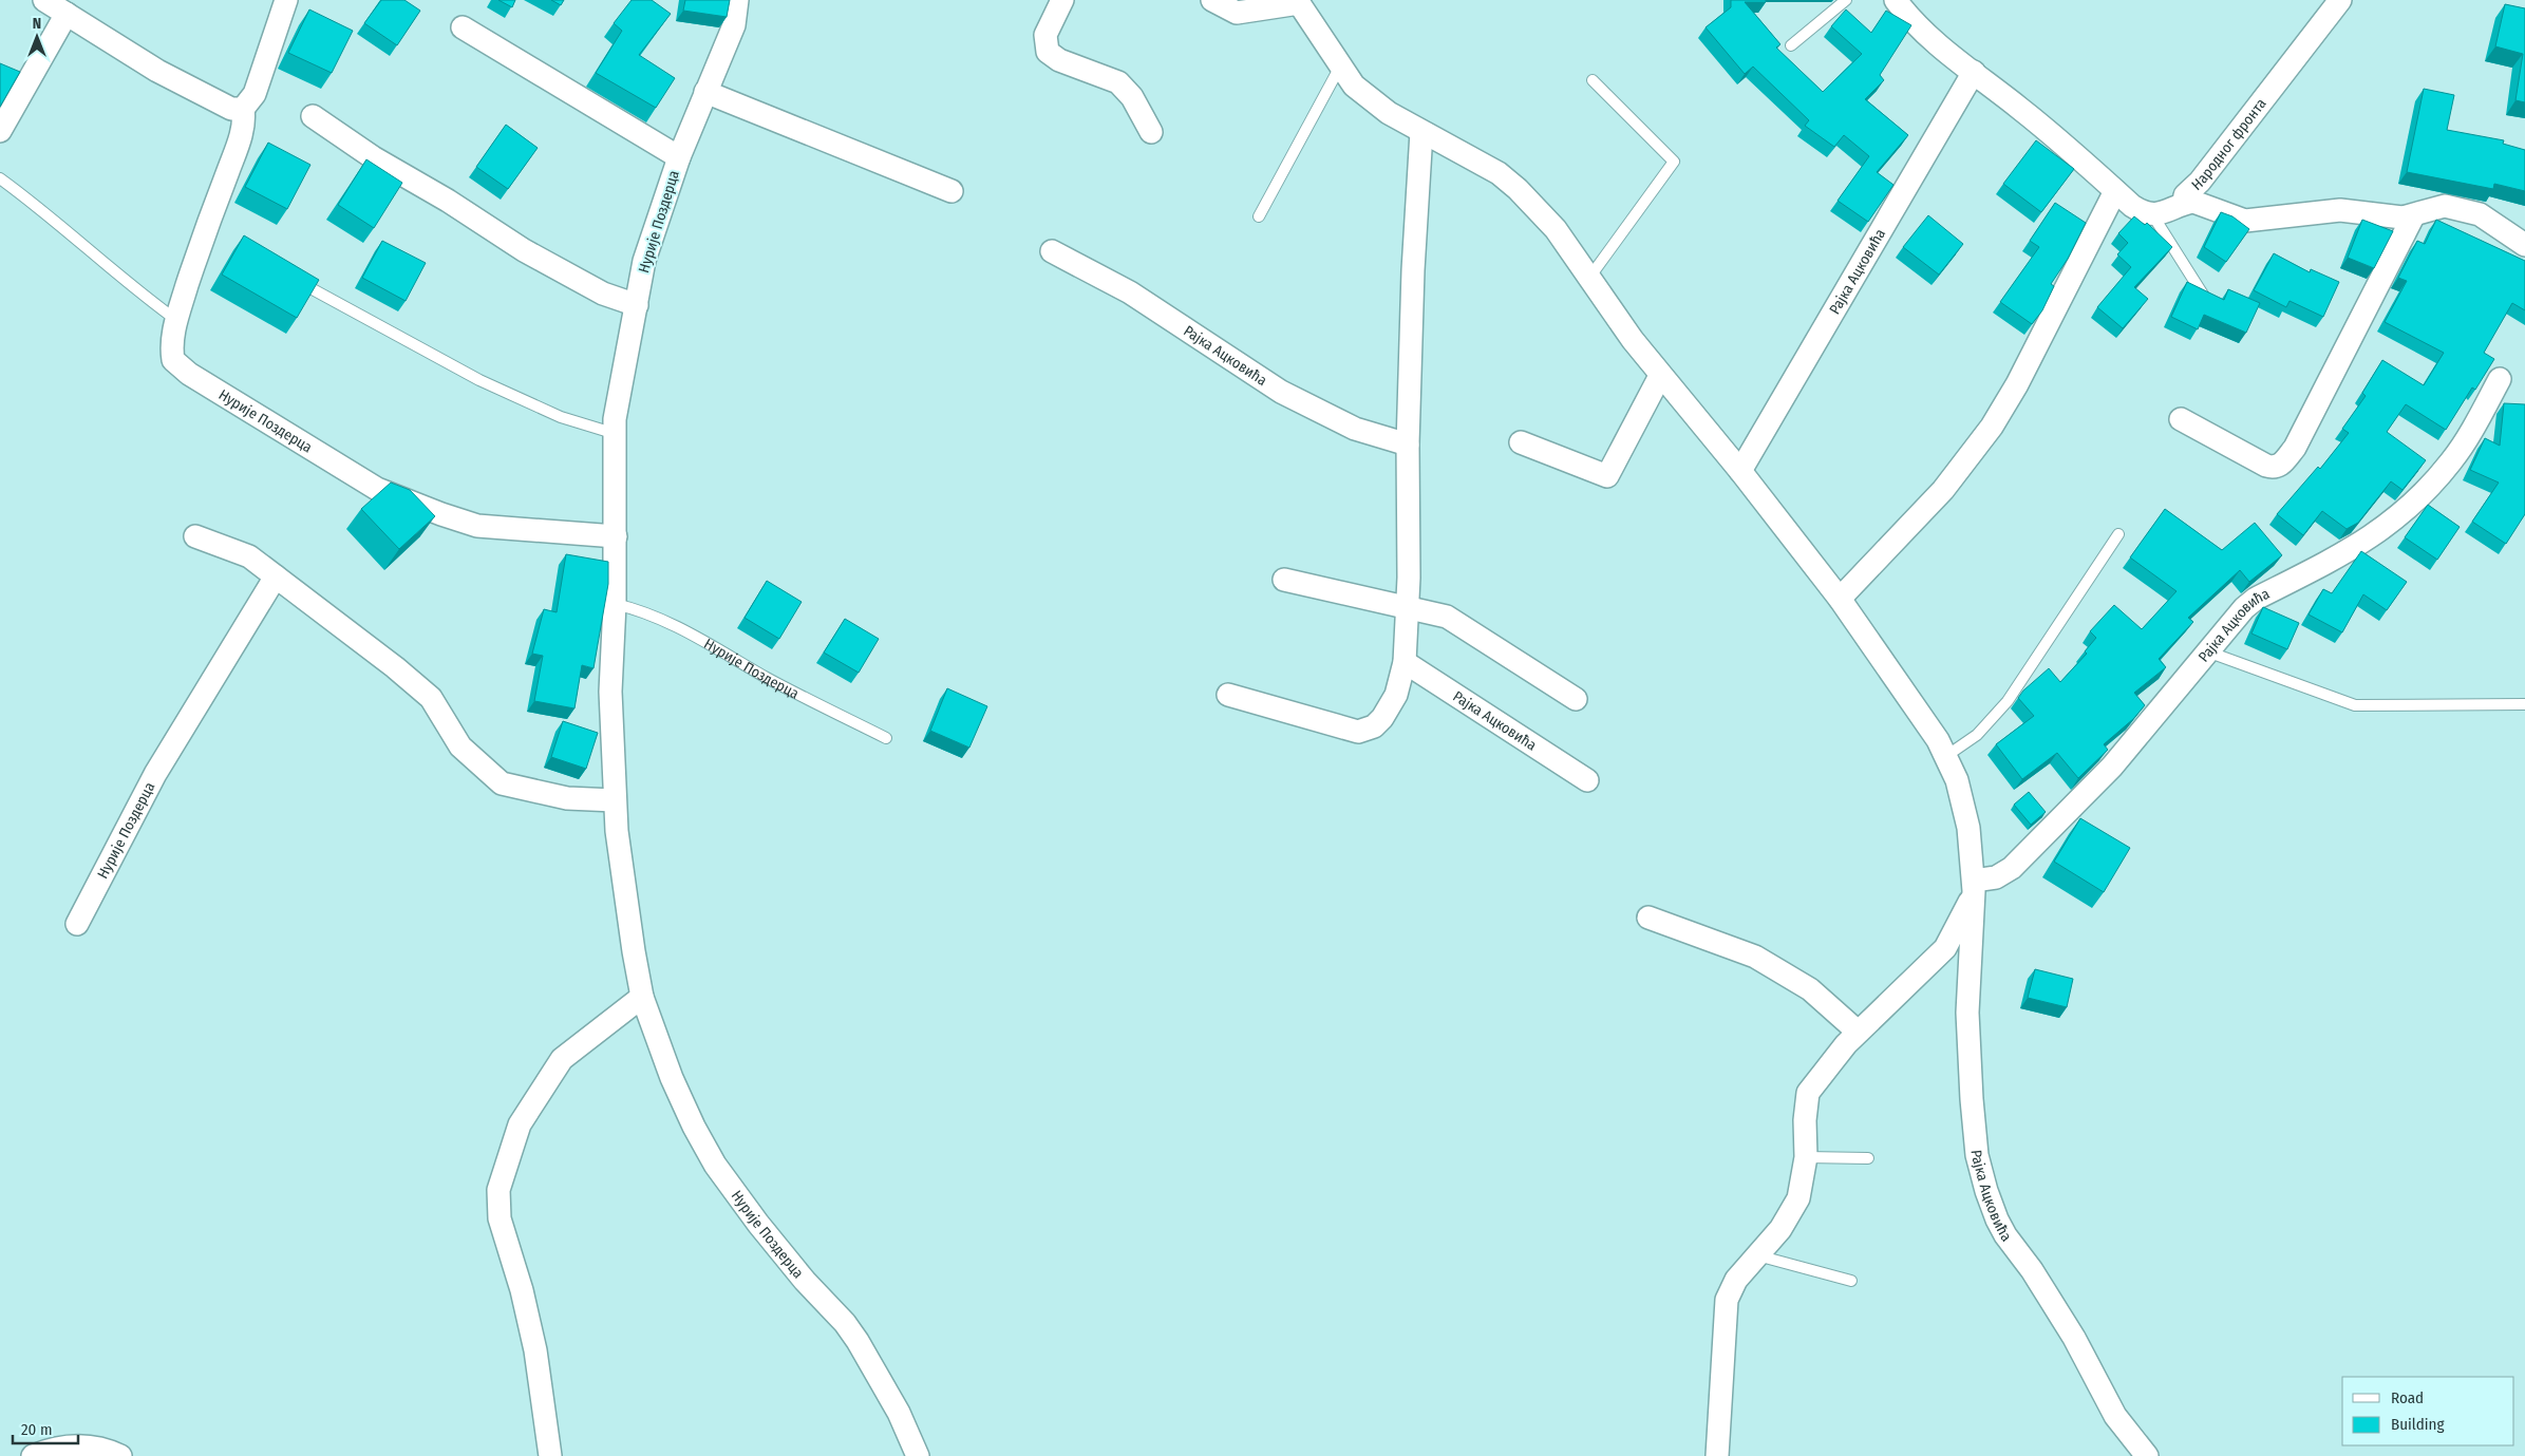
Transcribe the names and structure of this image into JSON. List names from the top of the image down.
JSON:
{
  "streets": {
    "street": ["Народног фронта", "Нурије Поздерца", "Рајка Ацковића"]
  },
  "legend": ["Road", "Building"],
  "scale_bar": "20 m",
  "north": "top"
}
